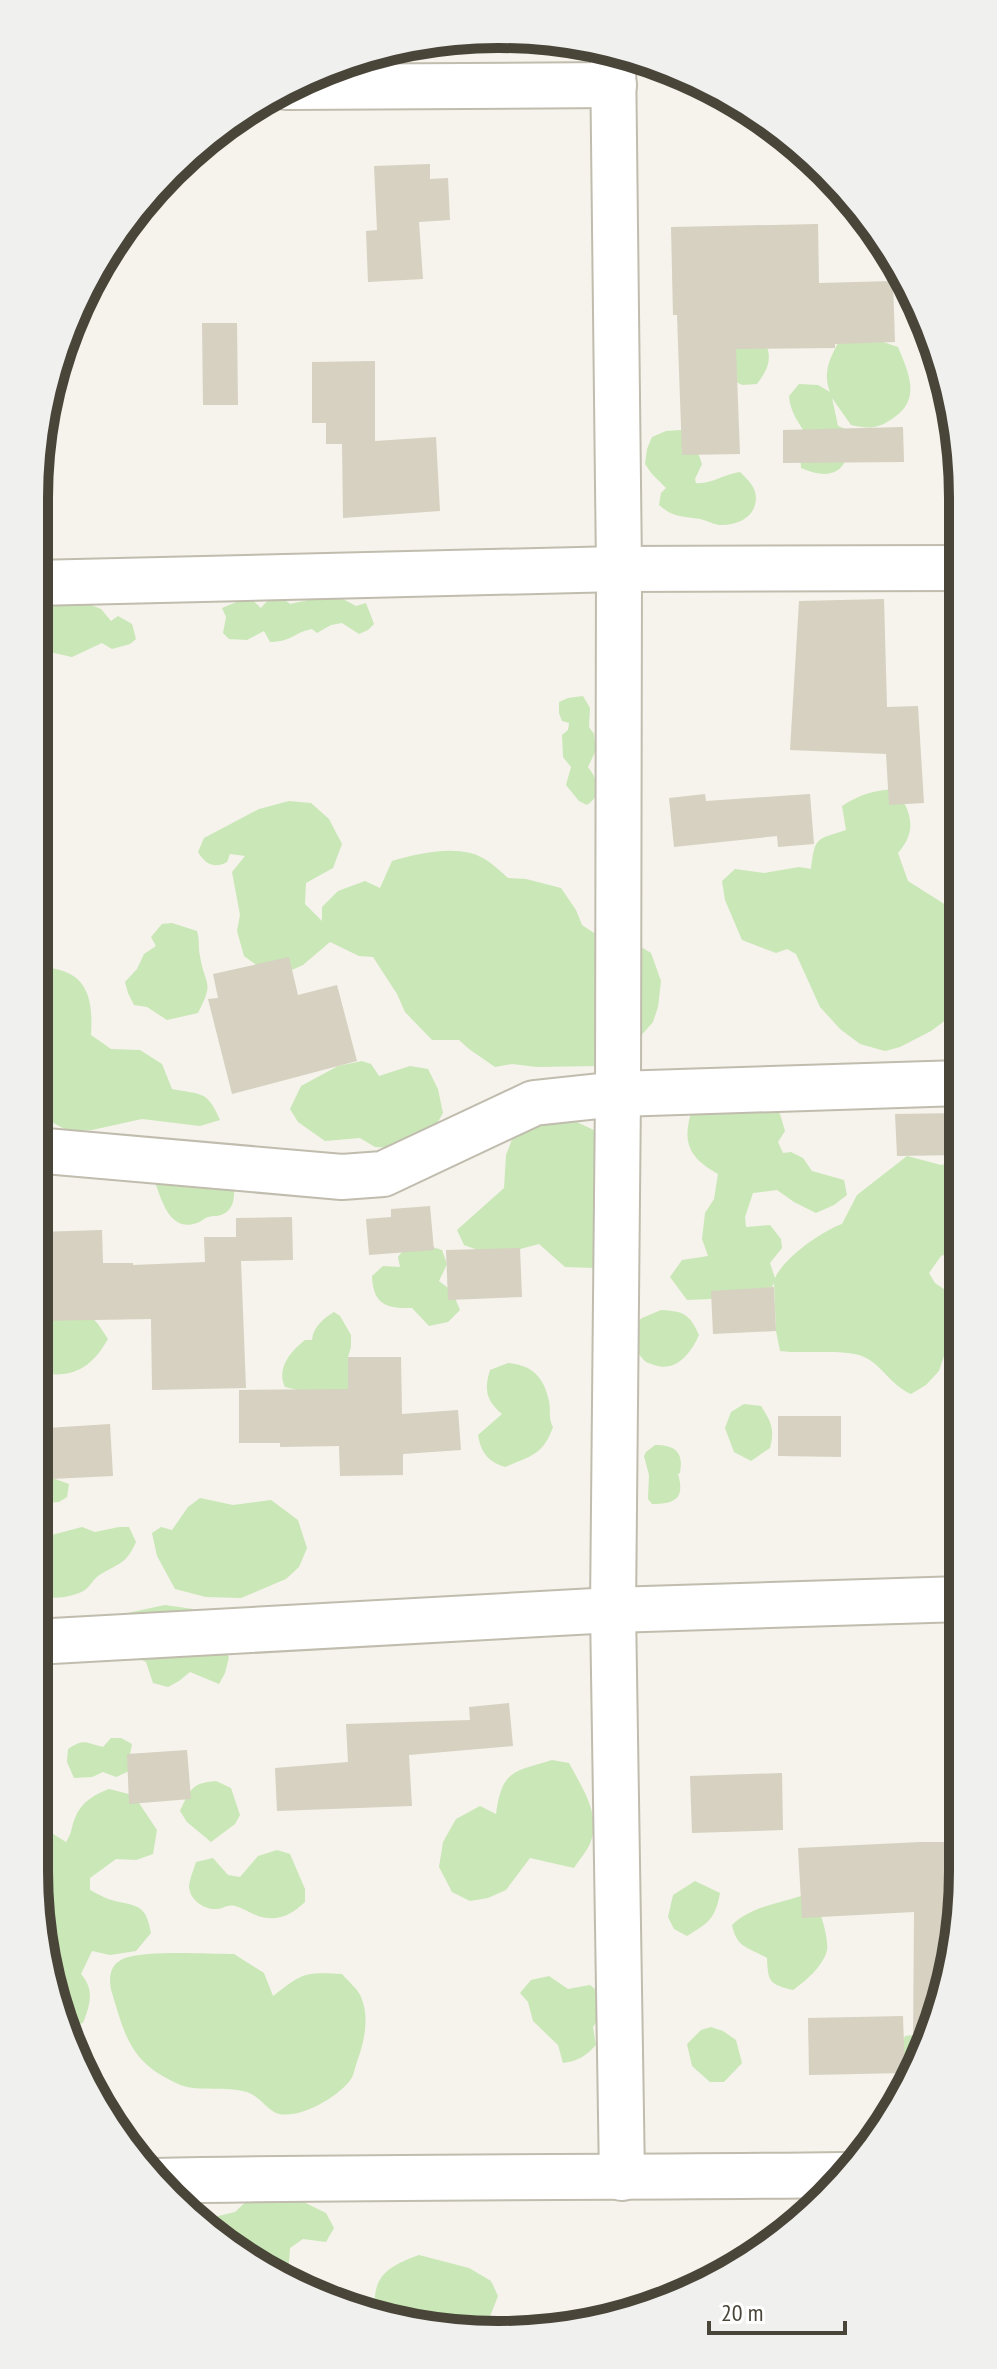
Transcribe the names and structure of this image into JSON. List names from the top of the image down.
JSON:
{
  "scale_bar": "20 m"
}
